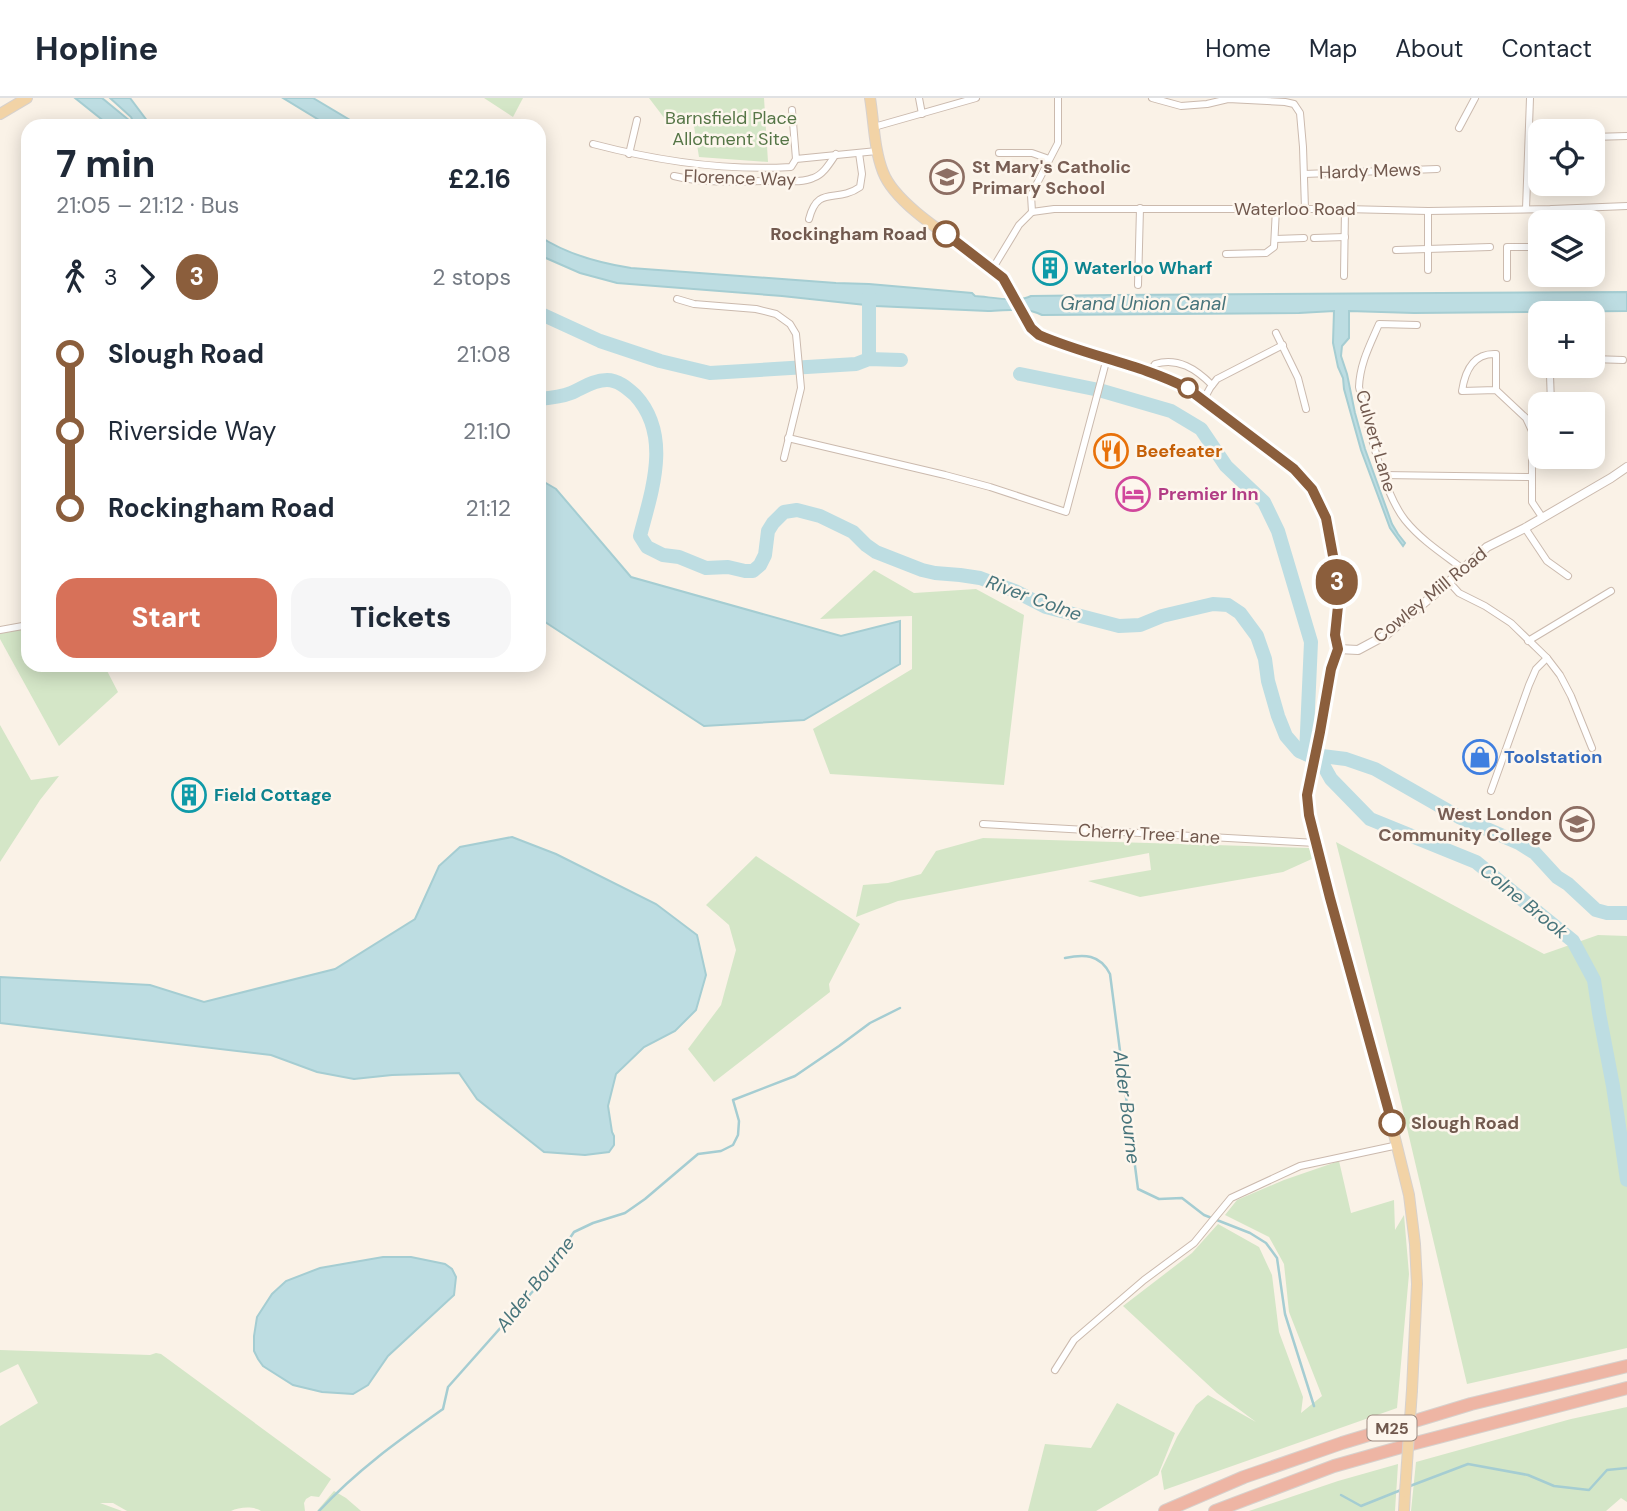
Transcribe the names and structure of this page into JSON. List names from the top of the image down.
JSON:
{
  "streets": {
    "highway": ["M25"],
    "street": [
      "Hardy Mews",
      "Florence Way",
      "Waterloo Road",
      "Culvert Lane",
      "Cowley Mill Road",
      "Cherry Tree Lane"
    ]
  },
  "crossings": [
    ["Culvert Lane", "Cowley Mill Road"]
  ],
  "water": [
    "Grand Union Canal",
    "River Colne",
    "Colne Brook",
    "Alder Bourne"
  ],
  "parks": ["Barnsfield Place Allotment Site"],
  "places": {
    "school or university": ["St Mary's Catholic Primary School", "West London Community College"],
    "other": ["Rockingham Road", "Slough Road"],
    "building": ["Waterloo Wharf", "Field Cottage"],
    "restaurant": ["Beefeater"],
    "hotel": ["Premier Inn"],
    "shop": ["Toolstation"]
  },
  "lines": ["bus line 3"],
  "page": {
    "header": "Hopline",
    "nav": [
      "Home",
      "Map",
      "About",
      "Contact"
    ],
    "on_map": "3",
    "map_buttons": ["+", "−"],
    "heading": ["7 min", "21:05 – 21:12 · Bus", "£2.16"],
    "legs": ["3", "3", "2 stops"],
    "list": [
      {
        "name": "Slough Road",
        "value": "21:08"
      },
      {
        "name": "Riverside Way",
        "value": "21:10"
      },
      {
        "name": "Rockingham Road",
        "value": "21:12"
      }
    ],
    "buttons": ["Start", "Tickets"]
  }
}
